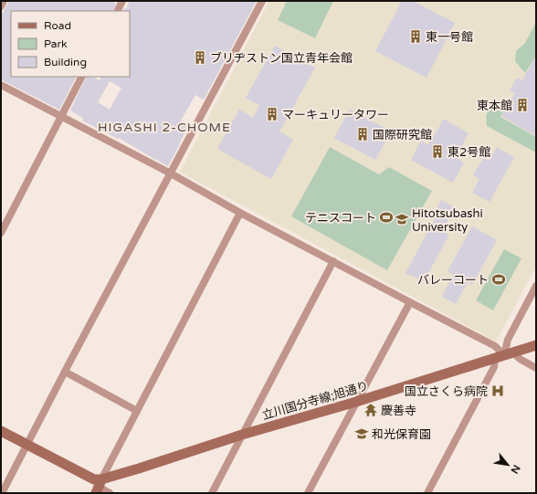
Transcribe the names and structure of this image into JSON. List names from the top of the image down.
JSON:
{
  "streets": {
    "main road": ["立川国分寺線;旭通り"]
  },
  "districts": ["HIGASHI 2-CHOME"],
  "places": {
    "building": [
      "東一号館",
      "ブリヂストン国立青年会館",
      "東本館",
      "マーキュリータワー",
      "国際研究館",
      "東2号館"
    ],
    "sports": ["テニスコート", "バレーコート"],
    "school or university": ["Hitotsubashi University", "和光保育園"],
    "hospital": ["国立さくら病院"],
    "temple": ["慶善寺"]
  },
  "legend": ["Road", "Park", "Building"],
  "north": "bottom right"
}
